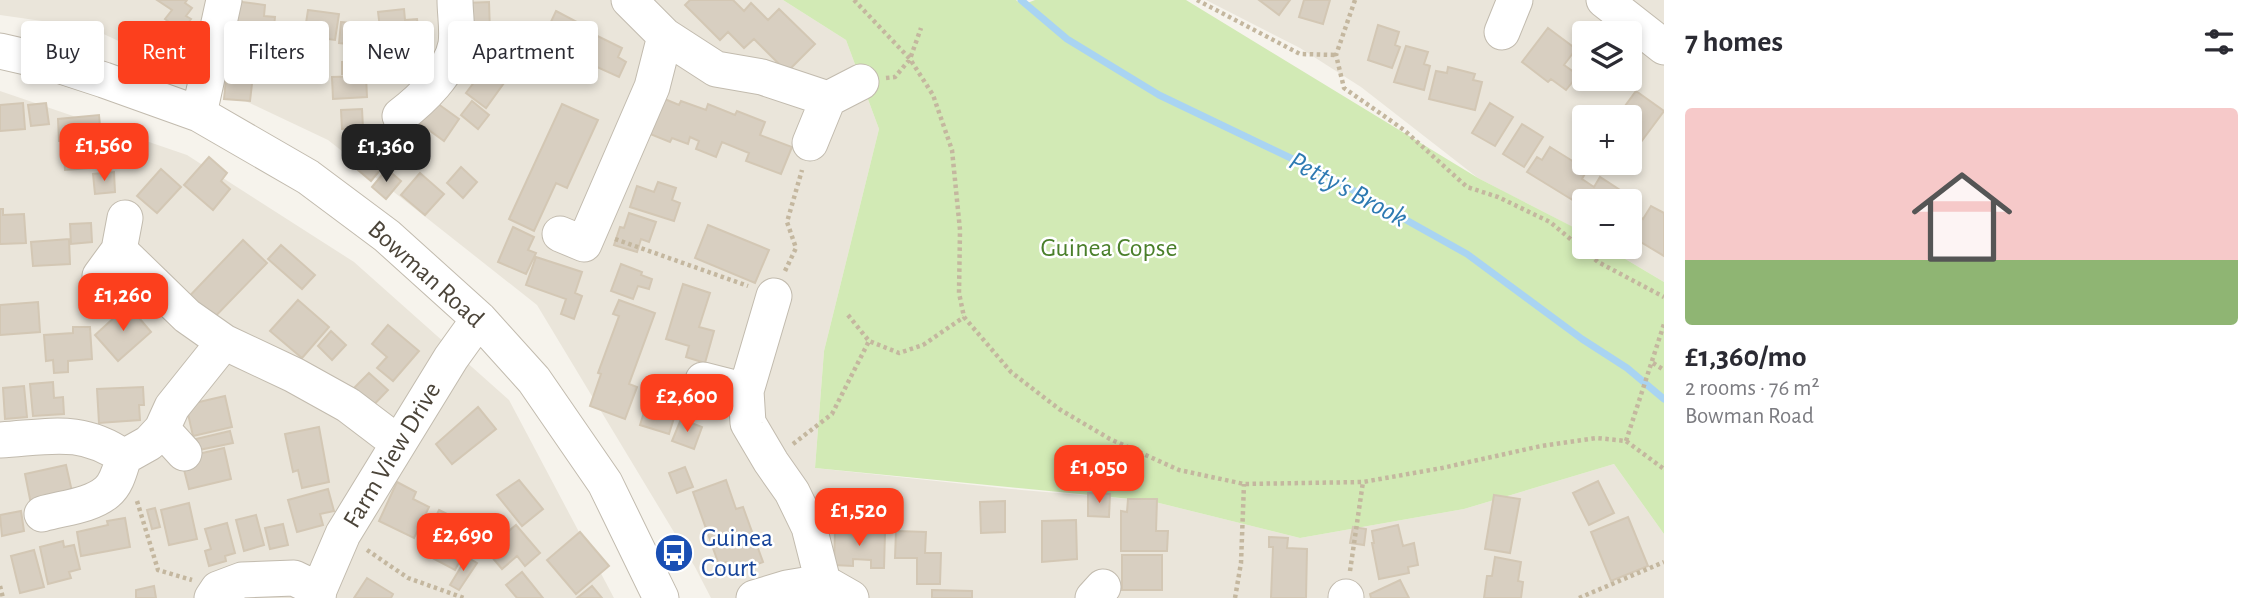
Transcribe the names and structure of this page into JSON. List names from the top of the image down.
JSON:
{
  "streets": {
    "street": ["Bowman Road", "Farm View Drive"]
  },
  "crossings": [
    ["Bowman Road", "Farm View Drive"]
  ],
  "water": ["Petty's Brook"],
  "parks": ["Guinea Copse"],
  "places": {
    "bus stop": ["Guinea Court"]
  },
  "page": {
    "heading": "7 homes",
    "map_buttons": ["+", "−"],
    "chip": [
      "Buy",
      "Rent",
      "Filters",
      "New",
      "Apartment"
    ],
    "list": [
      {
        "name": "£1,360/mo",
        "note": "2 rooms · 76 m² · Bowman Road"
      }
    ],
    "price": [
      "£1,560",
      "£1,360",
      "£1,260",
      "£2,600",
      "£1,050",
      "£1,520",
      "£2,690"
    ]
  }
}
